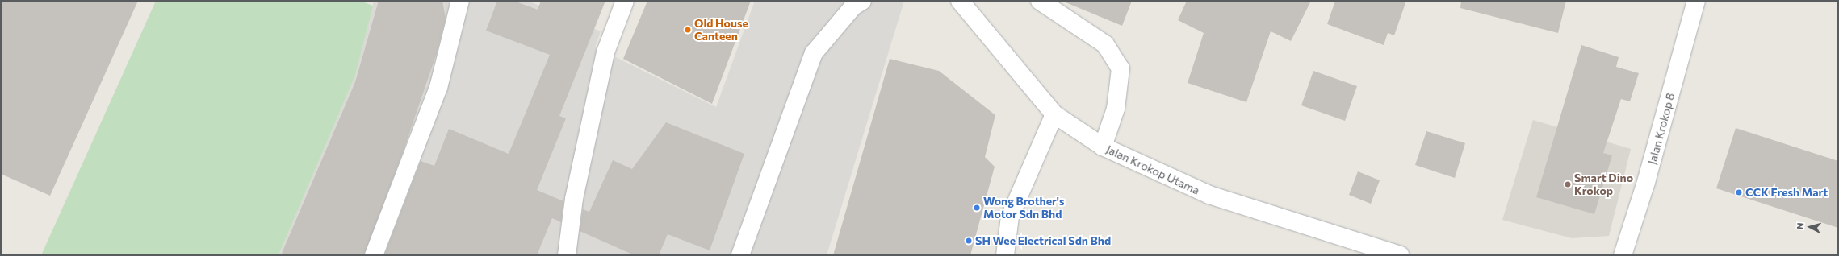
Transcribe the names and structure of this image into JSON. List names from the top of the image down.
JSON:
{
  "streets": {
    "street": ["Jalan Krokop 8", "Jalan Krokop Utama"]
  },
  "places": [
    "Old House Canteen",
    "Smart Dino Krokop",
    "CCK Fresh Mart",
    "Wong Brother's Motor Sdn Bhd",
    "SH Wee Electrical Sdn Bhd"
  ],
  "north": "left"
}
